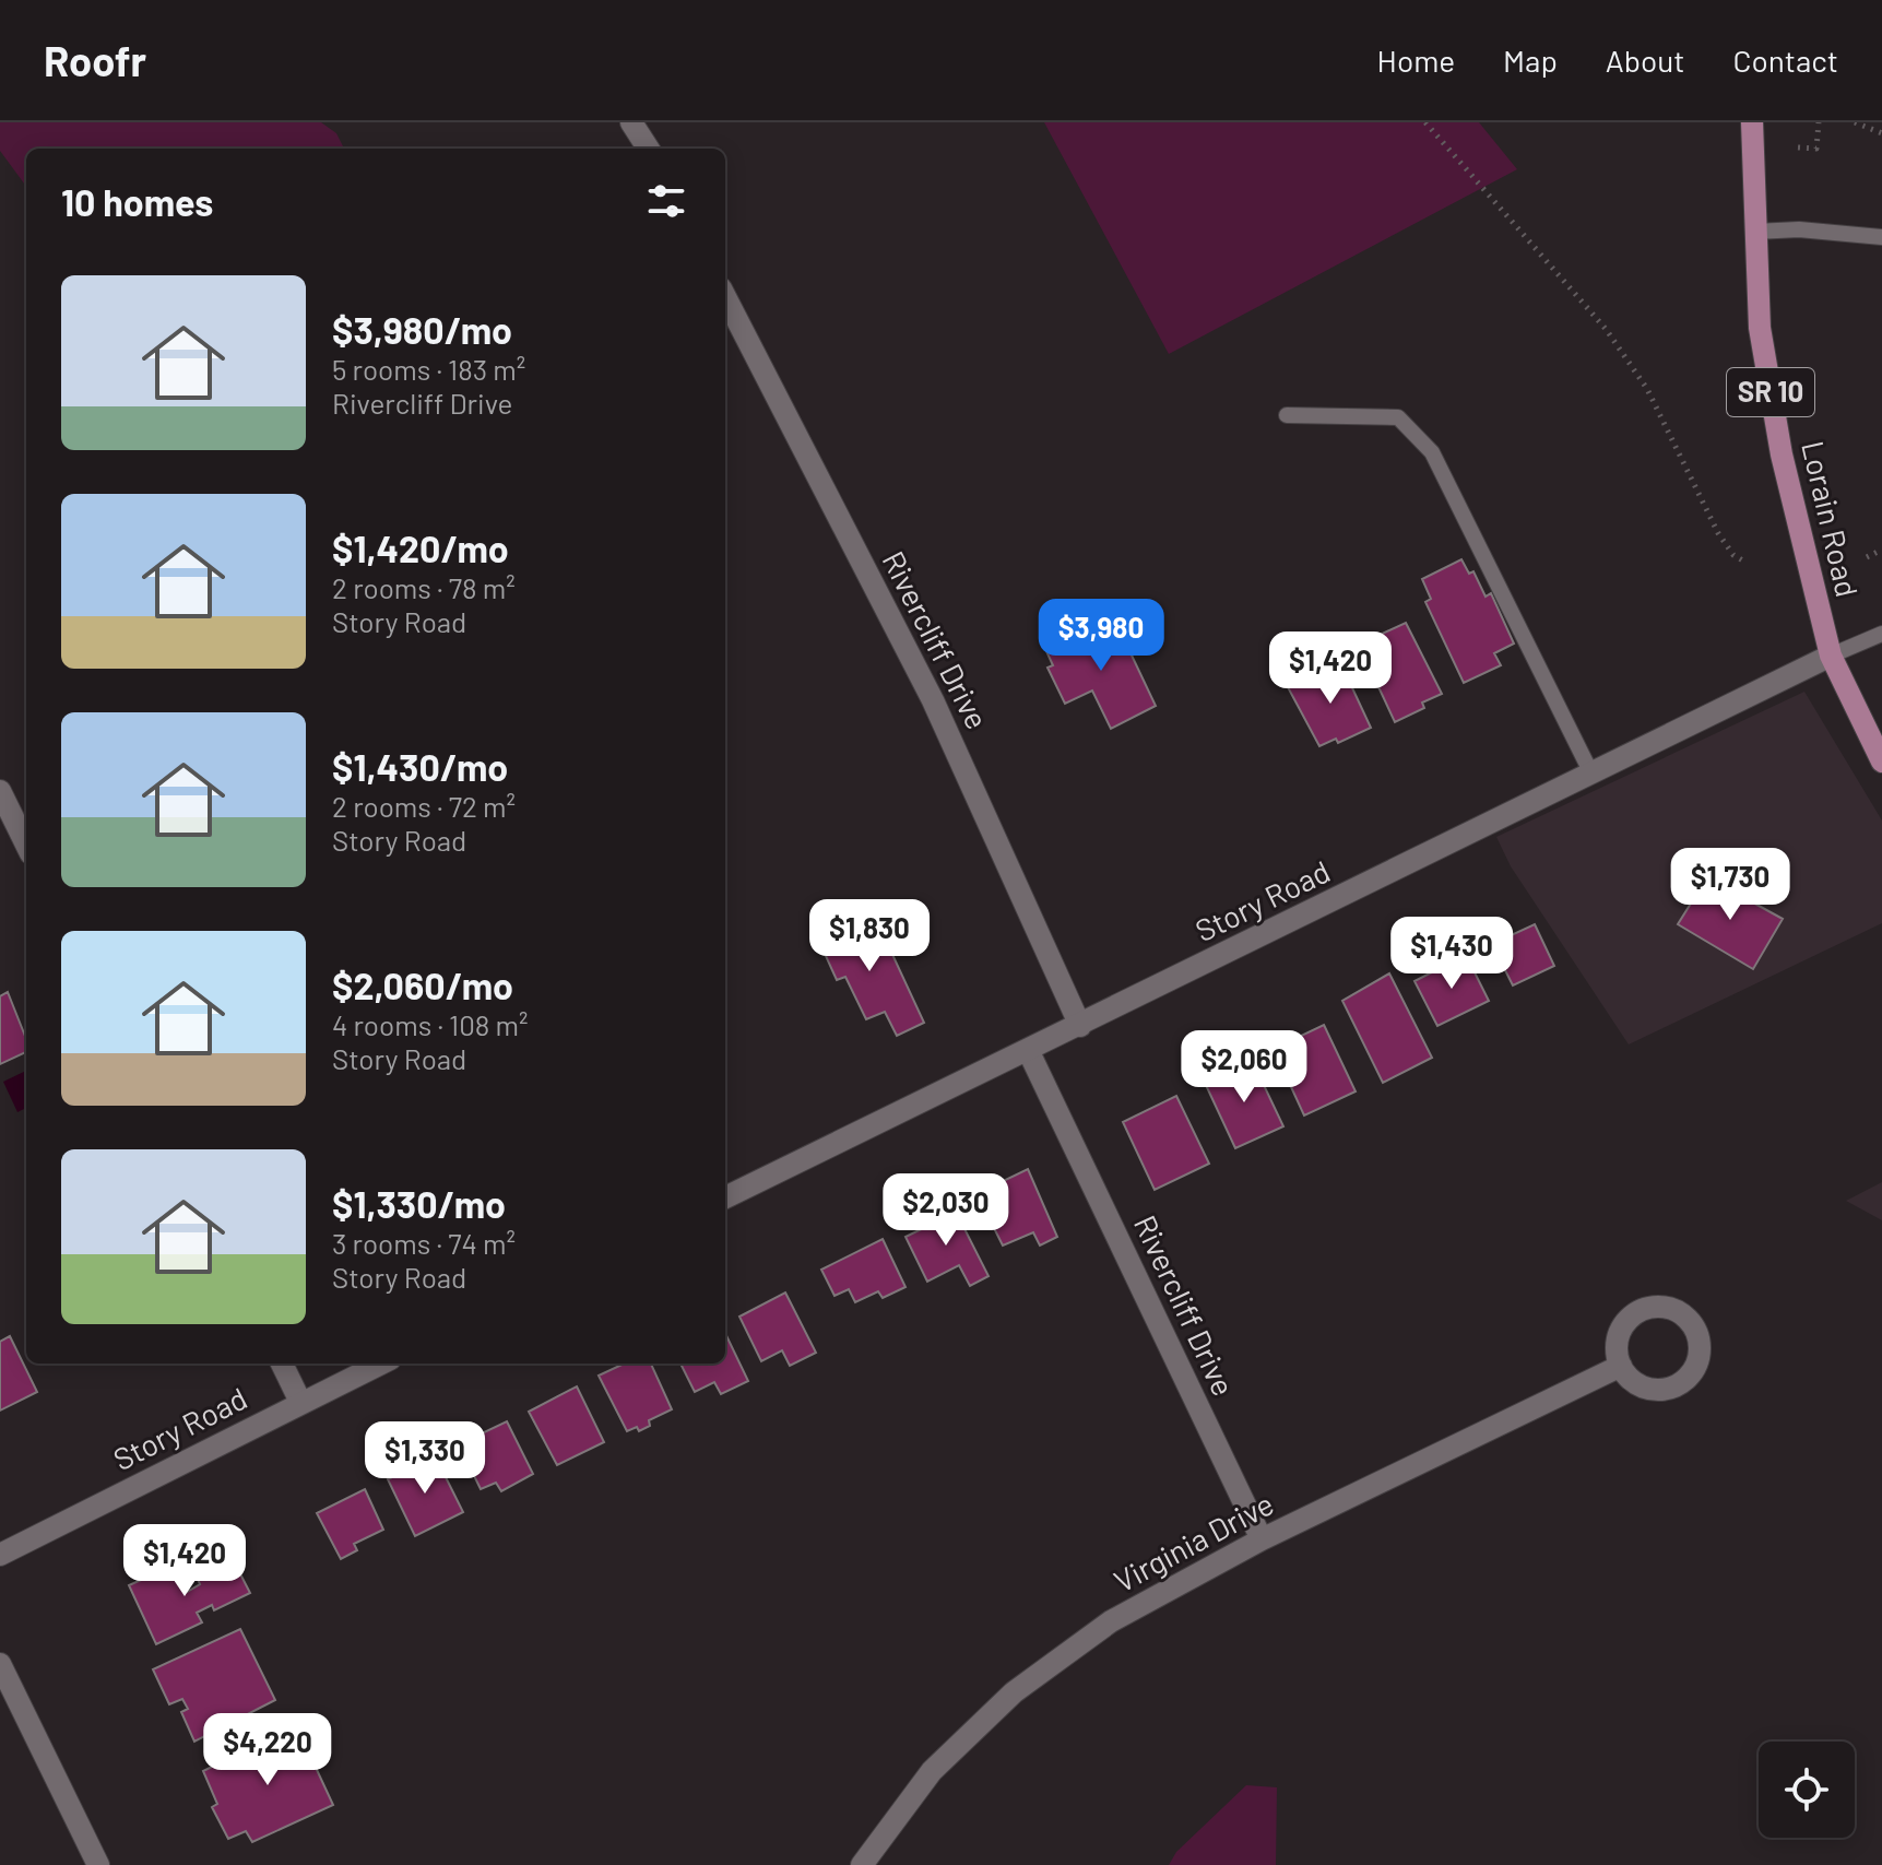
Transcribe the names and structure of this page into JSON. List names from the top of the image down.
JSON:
{
  "streets": {
    "main road": ["SR 10", "Lorain Road"],
    "street": ["Rivercliff Drive", "Story Road", "Virginia Drive"]
  },
  "crossings": [
    ["Lorain Road", "Story Road"],
    ["Rivercliff Drive", "Story Road"],
    ["Rivercliff Drive", "Virginia Drive"]
  ],
  "page": {
    "header": "Roofr",
    "nav": [
      "Home",
      "Map",
      "About",
      "Contact"
    ],
    "heading": "10 homes",
    "list": [
      {
        "name": "$3,980/mo",
        "note": "5 rooms · 183 m² · Rivercliff Drive"
      },
      {
        "name": "$1,420/mo",
        "note": "2 rooms · 78 m² · Story Road"
      },
      {
        "name": "$1,430/mo",
        "note": "2 rooms · 72 m² · Story Road"
      },
      {
        "name": "$2,060/mo",
        "note": "4 rooms · 108 m² · Story Road"
      },
      {
        "name": "$1,330/mo",
        "note": "3 rooms · 74 m² · Story Road"
      }
    ],
    "price": [
      "$3,980",
      "$1,420",
      "$1,730",
      "$1,830",
      "$1,430",
      "$2,060",
      "$2,030",
      "$1,330",
      "$1,420",
      "$4,220"
    ]
  }
}
